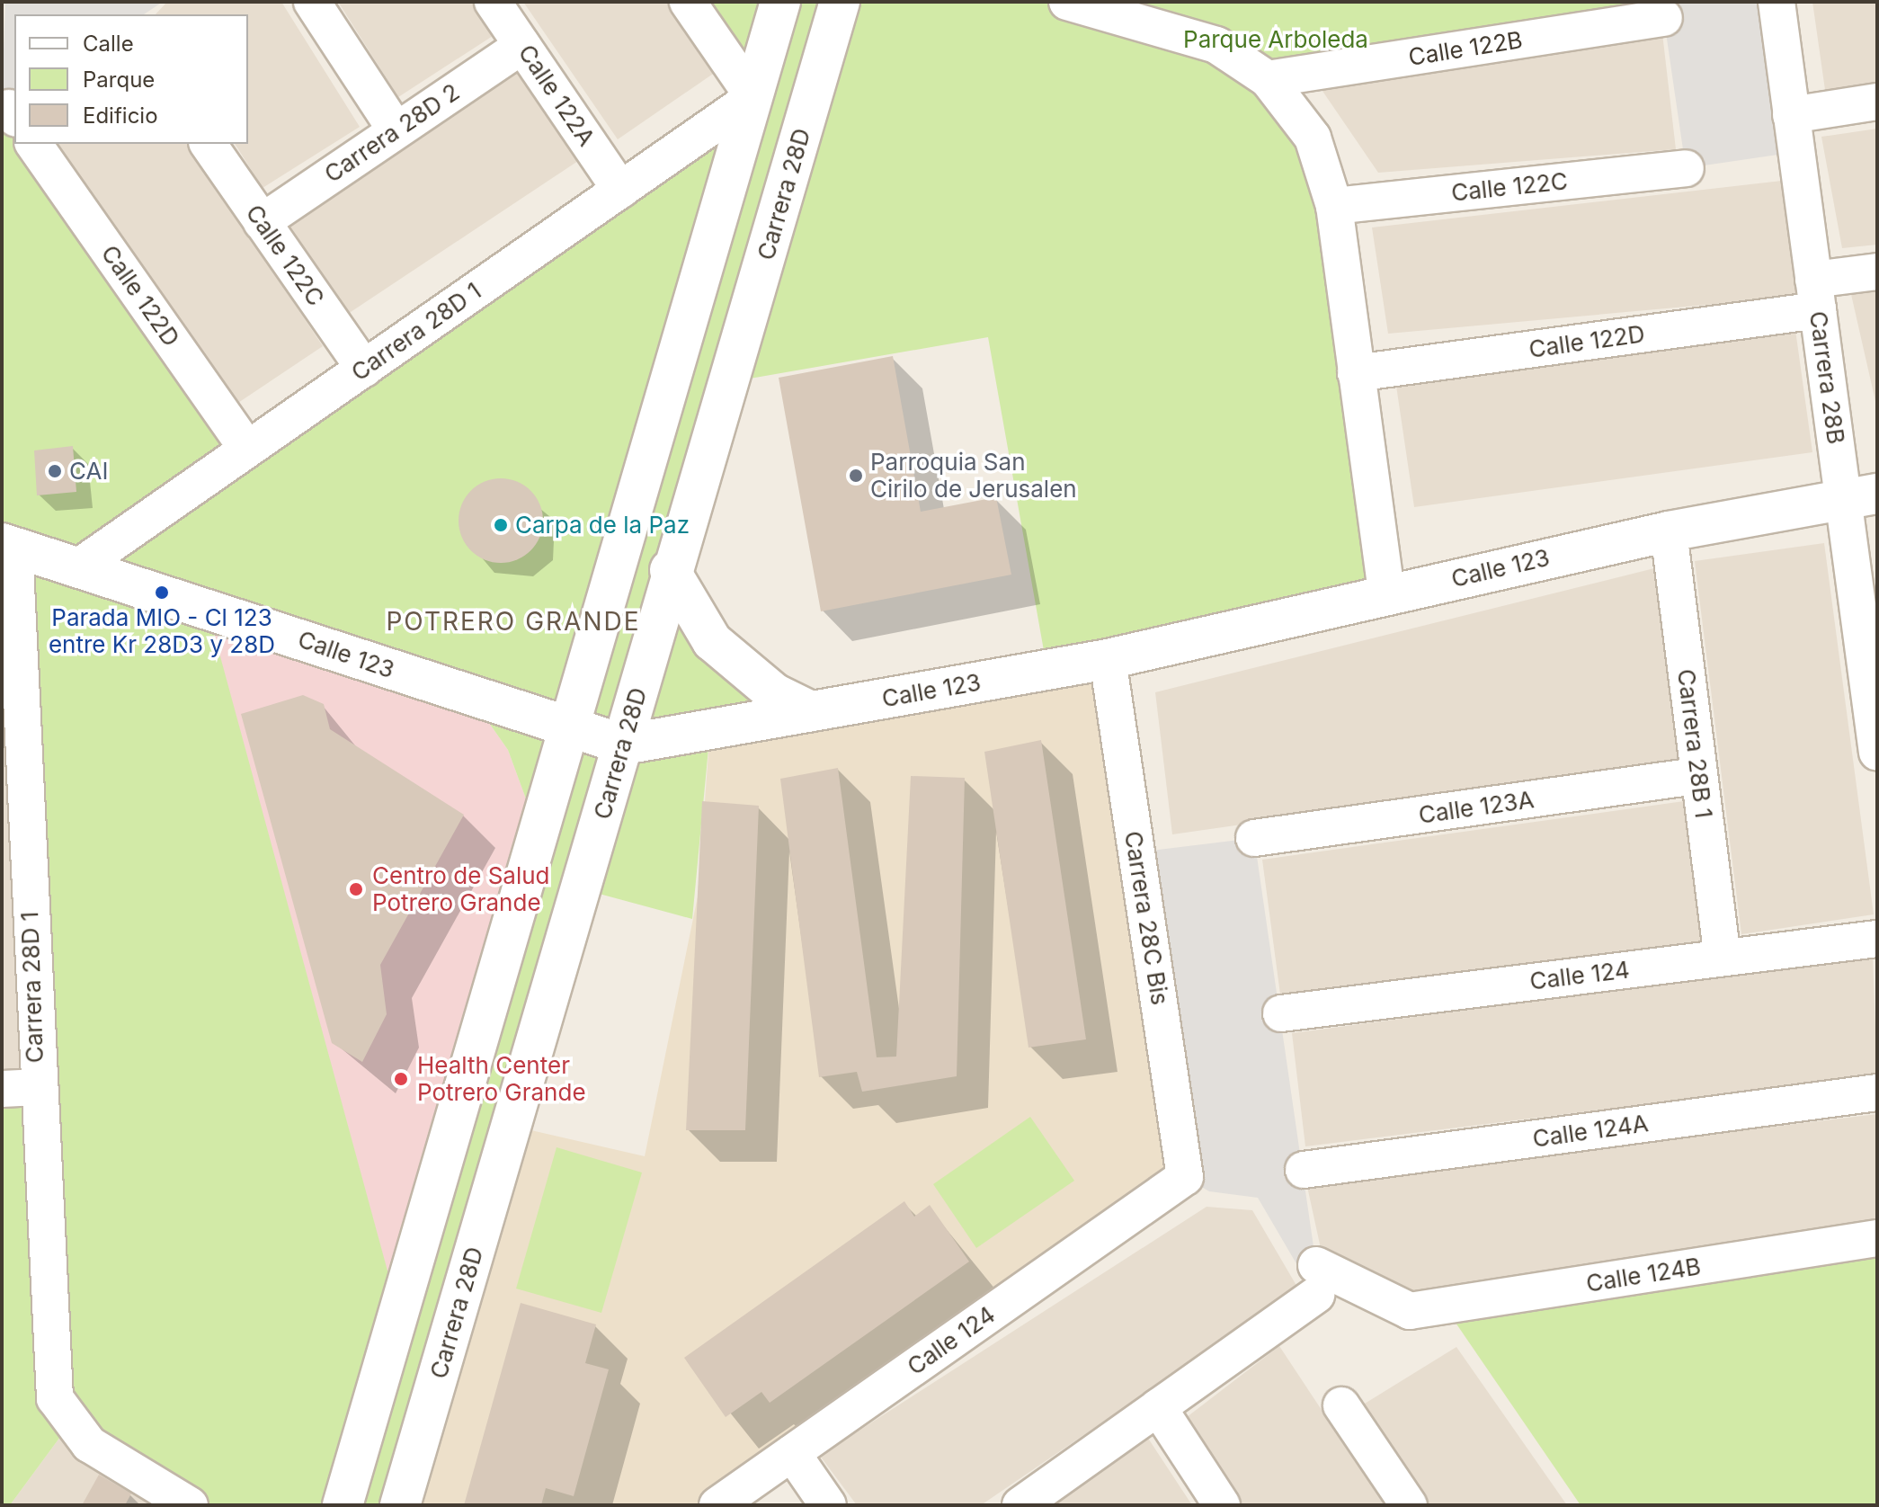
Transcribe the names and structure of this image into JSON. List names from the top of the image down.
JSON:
{
  "streets": {
    "street": [
      "Calle 122B",
      "Calle 122A",
      "Carrera 28D 2",
      "Calle 122C",
      "Carrera 28D",
      "Calle 122D",
      "Carrera 28D 1",
      "Carrera 28B",
      "Calle 123",
      "Carrera 28B 1",
      "Calle 123A",
      "Carrera 28C Bis",
      "Calle 124",
      "Calle 124A",
      "Calle 124B"
    ]
  },
  "crossings": [
    ["Calle 122A", "Carrera 28D 2"],
    ["Calle 122A", "Carrera 28D 1"],
    ["Carrera 28D 2", "Calle 122C"],
    ["Calle 122C", "Carrera 28D 1"],
    ["Carrera 28D", "Calle 123"],
    ["Calle 122D", "Carrera 28D 1"],
    ["Calle 122D", "Carrera 28B"],
    ["Carrera 28D 1", "Calle 123"],
    ["Carrera 28B", "Calle 123"],
    ["Calle 123", "Carrera 28B 1"],
    ["Calle 123", "Carrera 28C Bis"],
    ["Carrera 28B 1", "Calle 123A"],
    ["Carrera 28B 1", "Calle 124"],
    ["Carrera 28C Bis", "Calle 124"]
  ],
  "districts": ["POTRERO GRANDE"],
  "parks": ["Parque Arboleda"],
  "places": [
    "CAI",
    "Parroquia San Cirilo de Jerusalen",
    "Carpa de la Paz",
    "Parada MIO - Cl 123 entre Kr 28D3 y 28D",
    "Centro de Salud Potrero Grande",
    "Health Center Potrero Grande"
  ],
  "legend": ["Calle", "Parque", "Edificio"]
}
